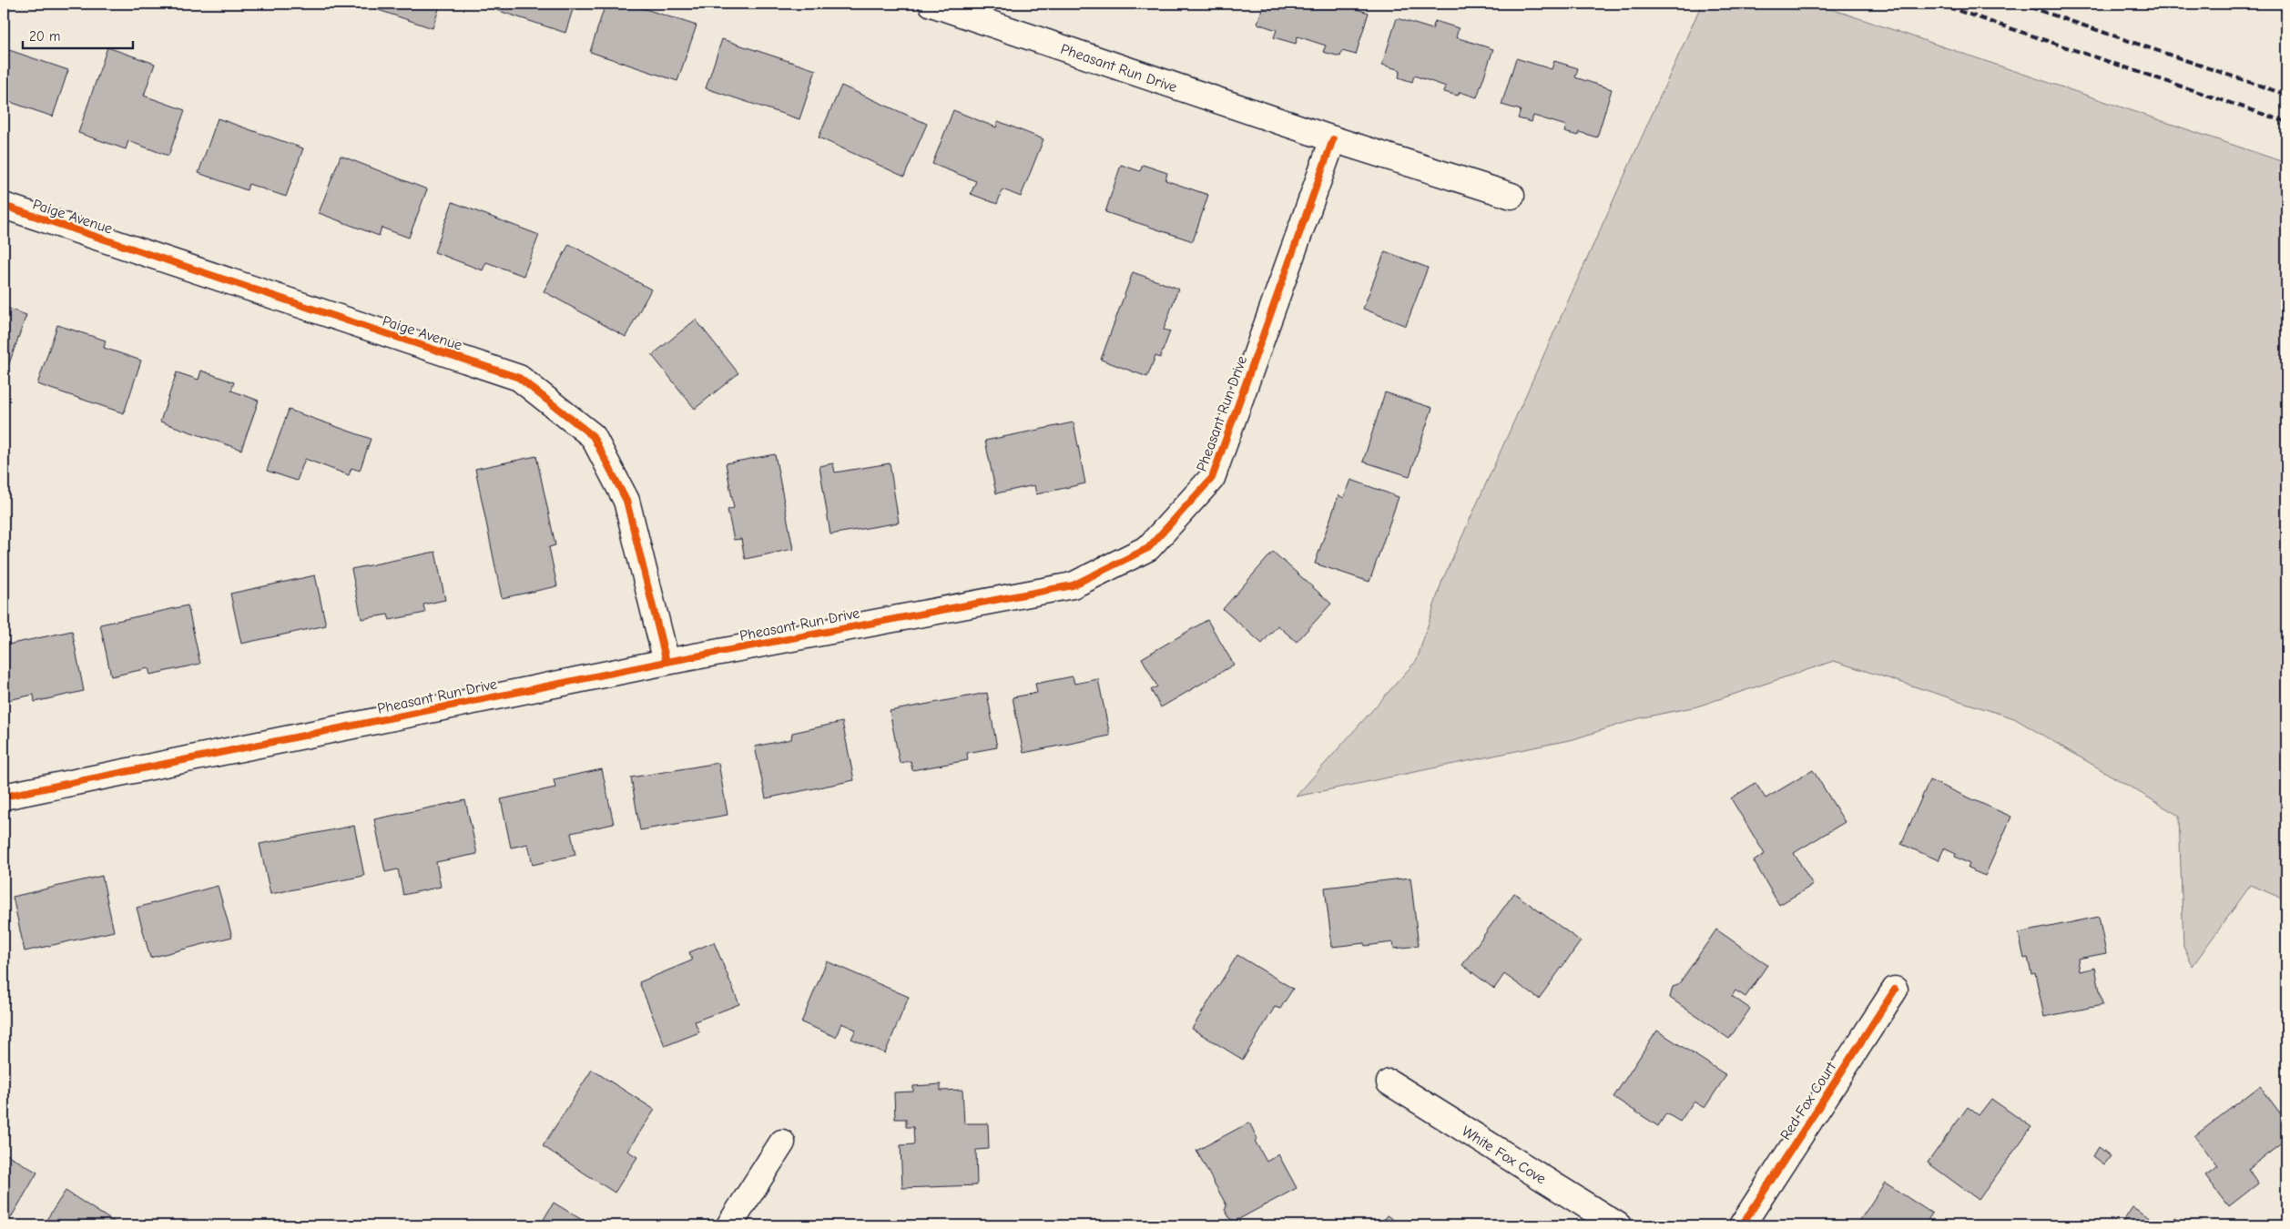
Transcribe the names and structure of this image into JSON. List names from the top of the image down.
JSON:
{
  "streets": {
    "street": [
      "Pheasant Run Drive",
      "Paige Avenue",
      "Red Fox Court",
      "White Fox Cove"
    ]
  },
  "crossings": [
    ["Pheasant Run Drive", "Paige Avenue"]
  ],
  "scale_bar": "20 m"
}
